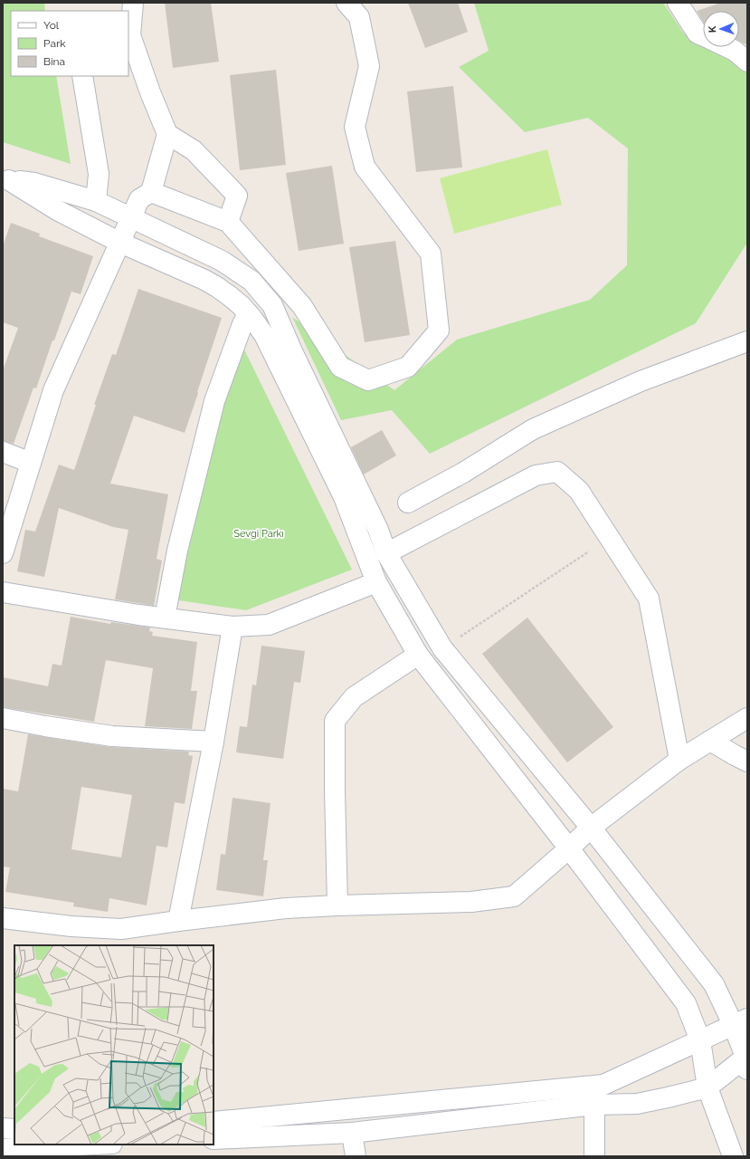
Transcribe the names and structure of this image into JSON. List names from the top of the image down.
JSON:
{
  "parks": ["Sevgi Parkı"],
  "legend": ["Yol", "Park", "Bina"],
  "north": "left"
}
